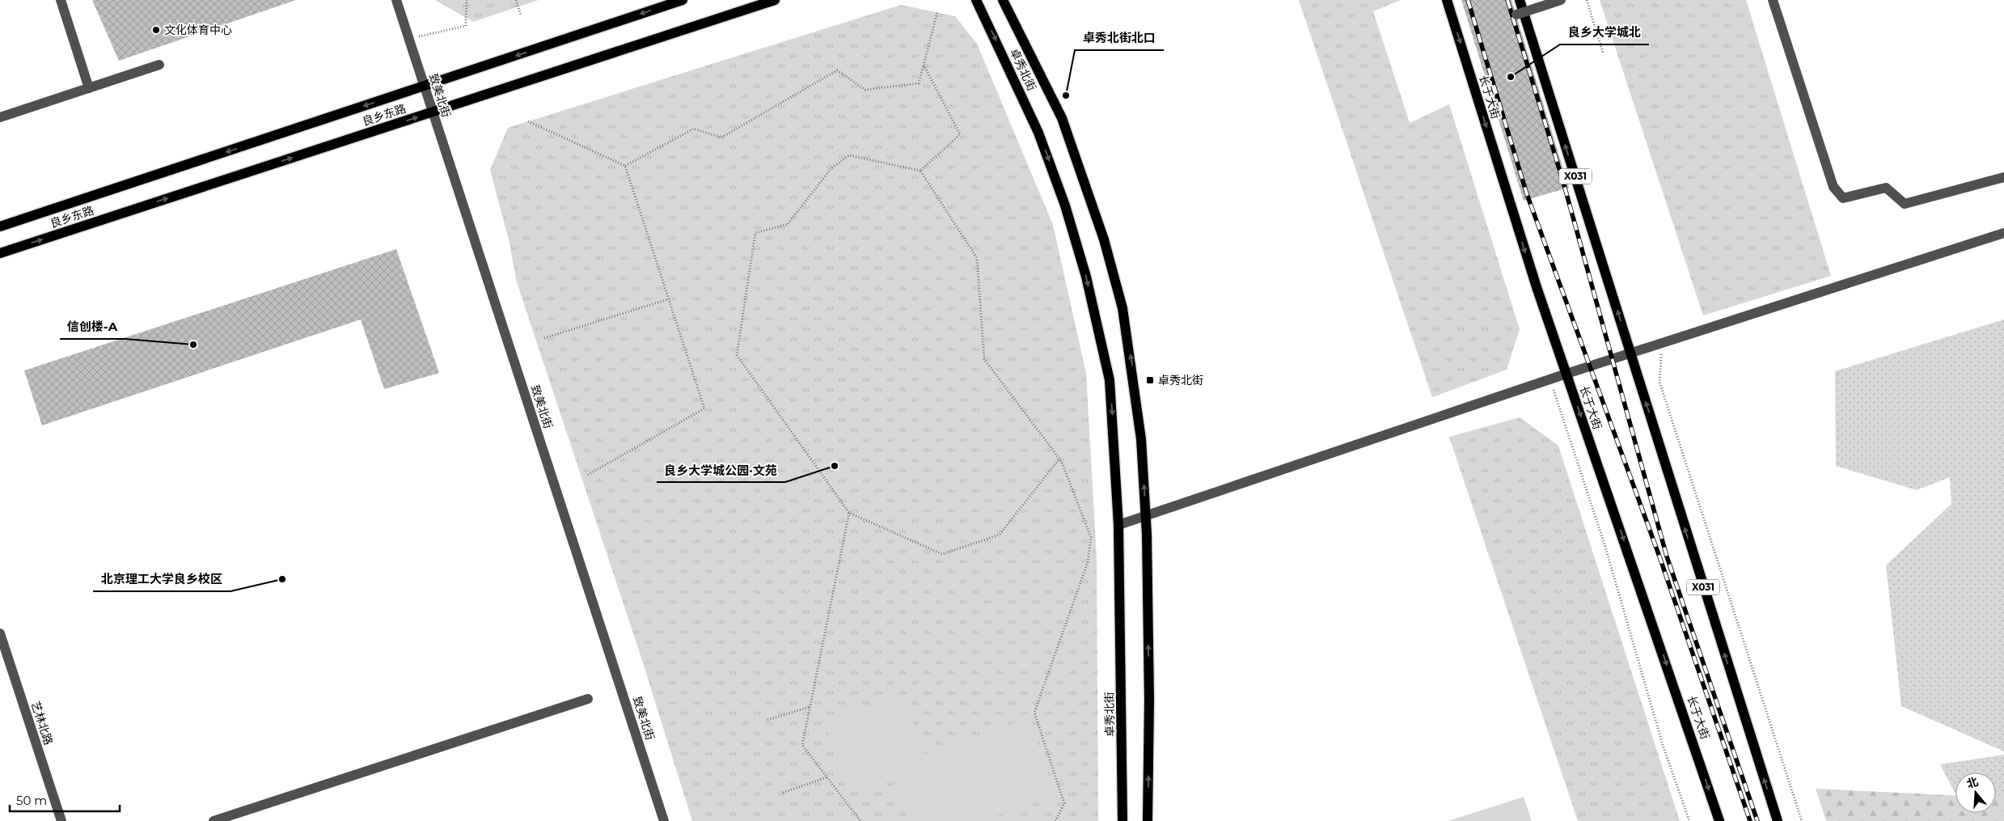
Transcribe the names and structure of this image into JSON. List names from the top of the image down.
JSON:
{
  "streets": {
    "main road": [
      "卓秀北街",
      "长于大街",
      "良乡东路",
      "X031"
    ],
    "street": ["致美北街", "艺林北路"]
  },
  "crossings": [
    ["致美北街", "良乡东路"]
  ],
  "places": {
    "other": [
      "文化体育中心",
      "良乡大学城北",
      "卓秀北街北口",
      "信创楼-A",
      "良乡大学城公园·文苑",
      "北京理工大学良乡校区"
    ],
    "transit": ["卓秀北街"]
  },
  "scale_bar": "50 m",
  "north": "top"
}
